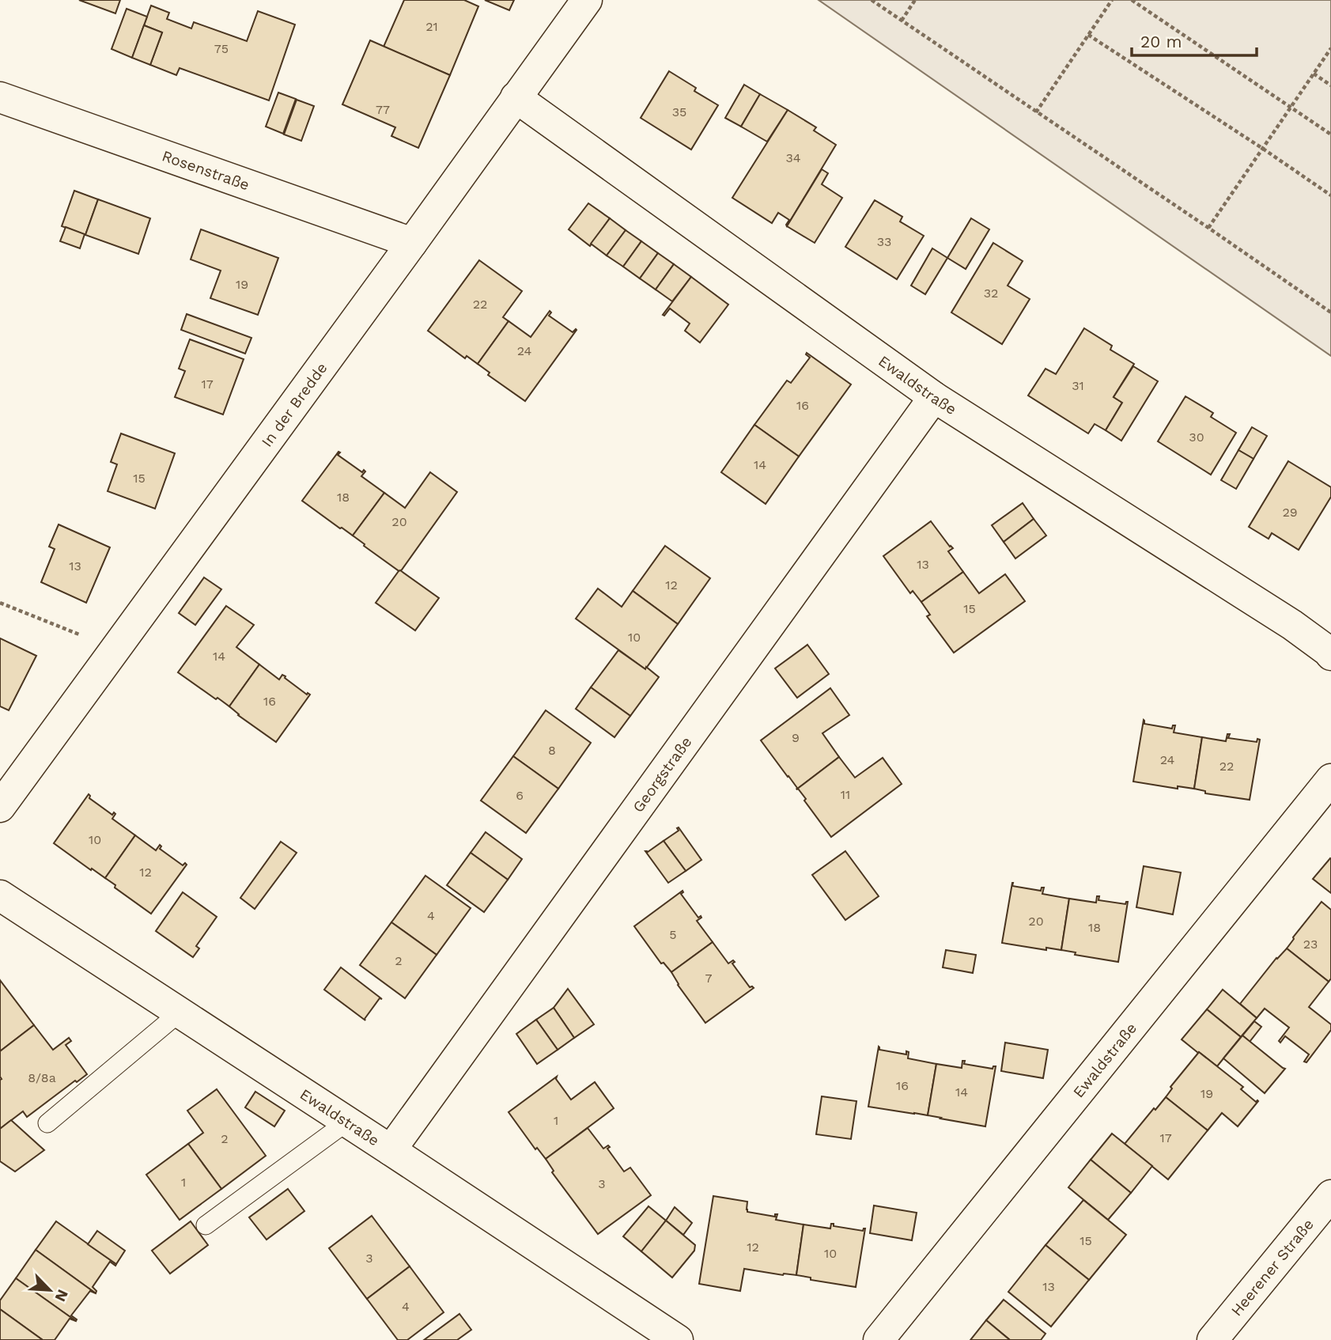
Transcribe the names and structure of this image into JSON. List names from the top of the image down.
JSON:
{
  "streets": {
    "street": [
      "Rosenstraße",
      "Ewaldstraße",
      "In der Bredde",
      "Georgstraße",
      "Heerener Straße"
    ]
  },
  "crossings": [
    ["Rosenstraße", "In der Bredde"],
    ["Ewaldstraße", "In der Bredde"],
    ["Ewaldstraße", "Georgstraße"]
  ],
  "house_numbers": [
    "21",
    "75",
    "77",
    "35",
    "34",
    "33",
    "19",
    "32",
    "22",
    "24",
    "17",
    "31",
    "16",
    "30",
    "14",
    "15",
    "18",
    "29",
    "20",
    "13",
    "13",
    "12",
    "15",
    "10",
    "14",
    "16",
    "9",
    "8",
    "24",
    "22",
    "11",
    "6",
    "10",
    "12",
    "4",
    "20",
    "18",
    "5",
    "23",
    "2",
    "7",
    "8/8a",
    "16",
    "14",
    "19",
    "1",
    "17",
    "2",
    "1",
    "3",
    "15",
    "12",
    "10",
    "3",
    "13",
    "4"
  ],
  "scale_bar": "20 m",
  "north": "bottom right"
}
